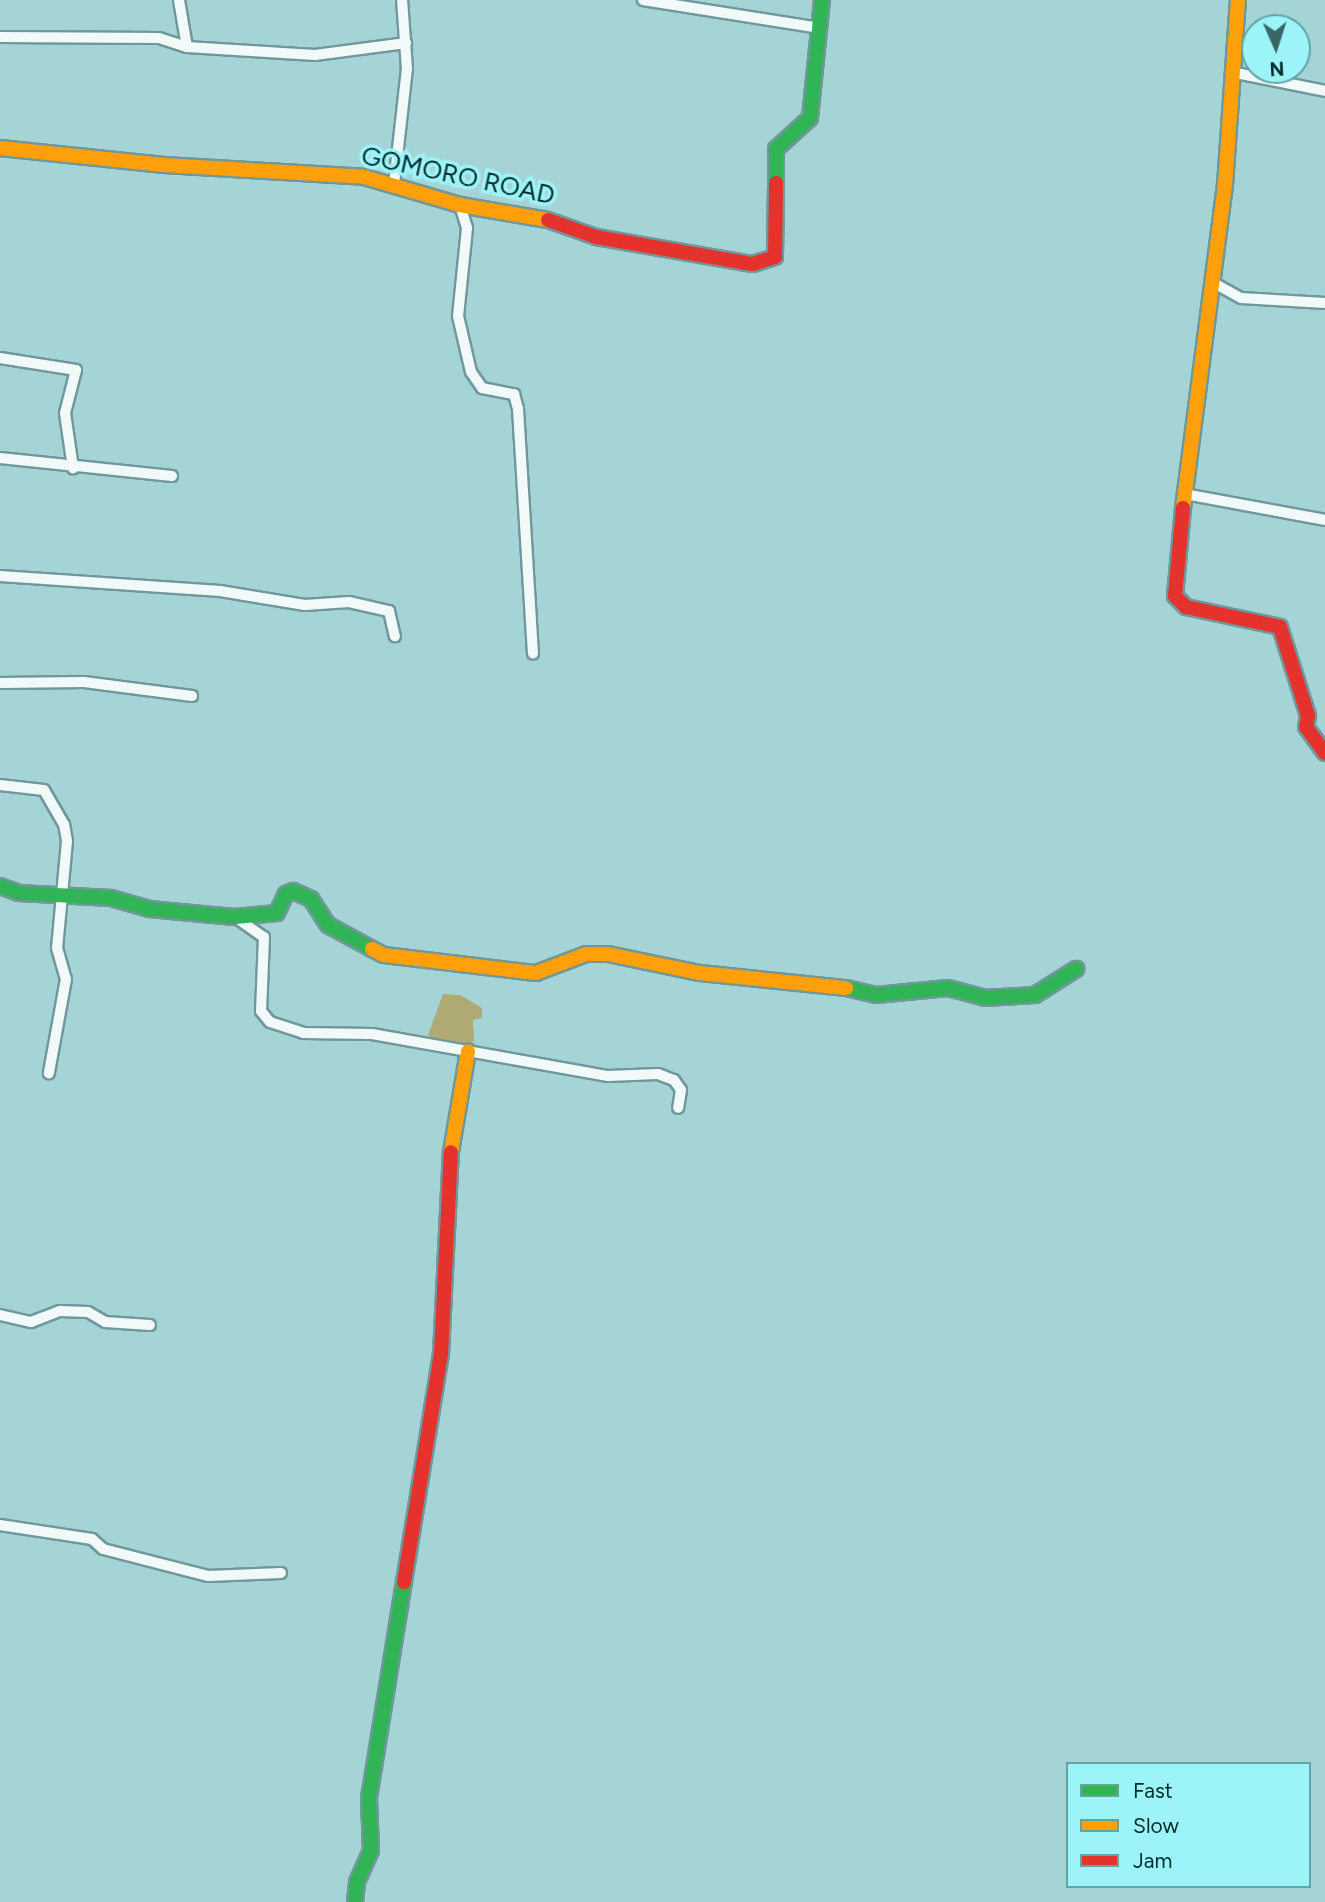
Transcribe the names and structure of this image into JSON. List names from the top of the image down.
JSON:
{
  "streets": {
    "street": ["GOMORO ROAD"]
  },
  "legend": ["Fast", "Slow", "Jam"],
  "north": "bottom"
}
